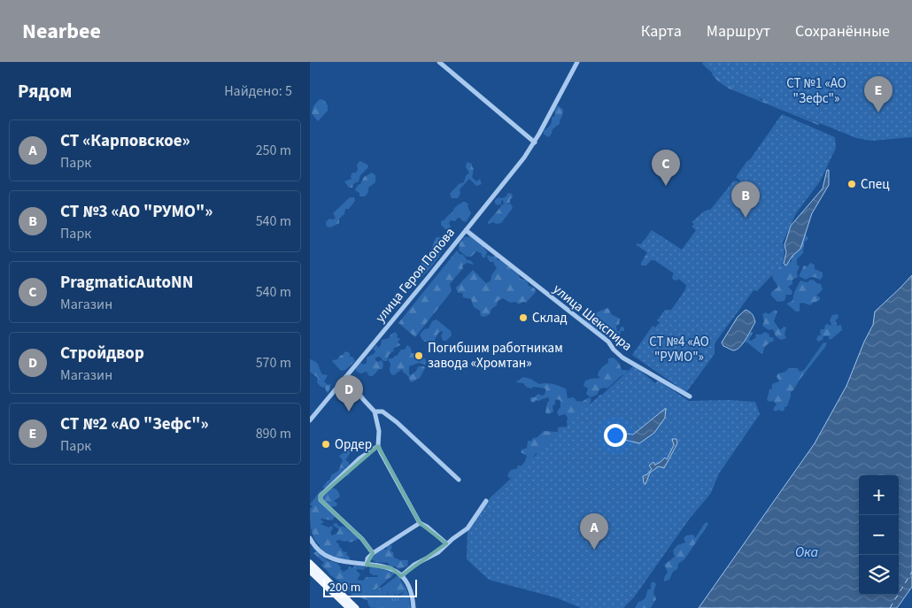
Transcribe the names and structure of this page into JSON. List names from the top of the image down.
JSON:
{
  "streets": {
    "street": ["улица Героя Попова", "улица Шекспира"]
  },
  "crossings": [
    ["улица Героя Попова", "улица Шекспира"]
  ],
  "water": ["Ока"],
  "parks": ["СТ №1 «АО \"Зефс\"»", "СТ №4 «АО \"РУМО\"»"],
  "places": [
    "Спец",
    "Склад",
    "Погибшим работникам завода «Хромтан»",
    "Ордер"
  ],
  "scale_bar": "200 m",
  "page": {
    "header": "Nearbee",
    "nav": ["Карта", "Маршрут", "Сохранённые"],
    "heading": ["Рядом", "Найдено: 5"],
    "pins": [
      "E",
      "C",
      "B",
      "D",
      "A"
    ],
    "list": [
      {
        "mark": "A",
        "name": "СТ «Карповское»",
        "note": "Парк",
        "value": "250 m"
      },
      {
        "mark": "B",
        "name": "СТ №3 «АО \"РУМО\"»",
        "note": "Парк",
        "value": "540 m"
      },
      {
        "mark": "C",
        "name": "PragmaticAutoNN",
        "note": "Магазин",
        "value": "540 m"
      },
      {
        "mark": "D",
        "name": "Стройдвор",
        "note": "Магазин",
        "value": "570 m"
      },
      {
        "mark": "E",
        "name": "СТ №2 «АО \"Зефс\"»",
        "note": "Парк",
        "value": "890 m"
      }
    ],
    "map_buttons": ["+", "−"],
    "scale": "200 m"
  }
}
